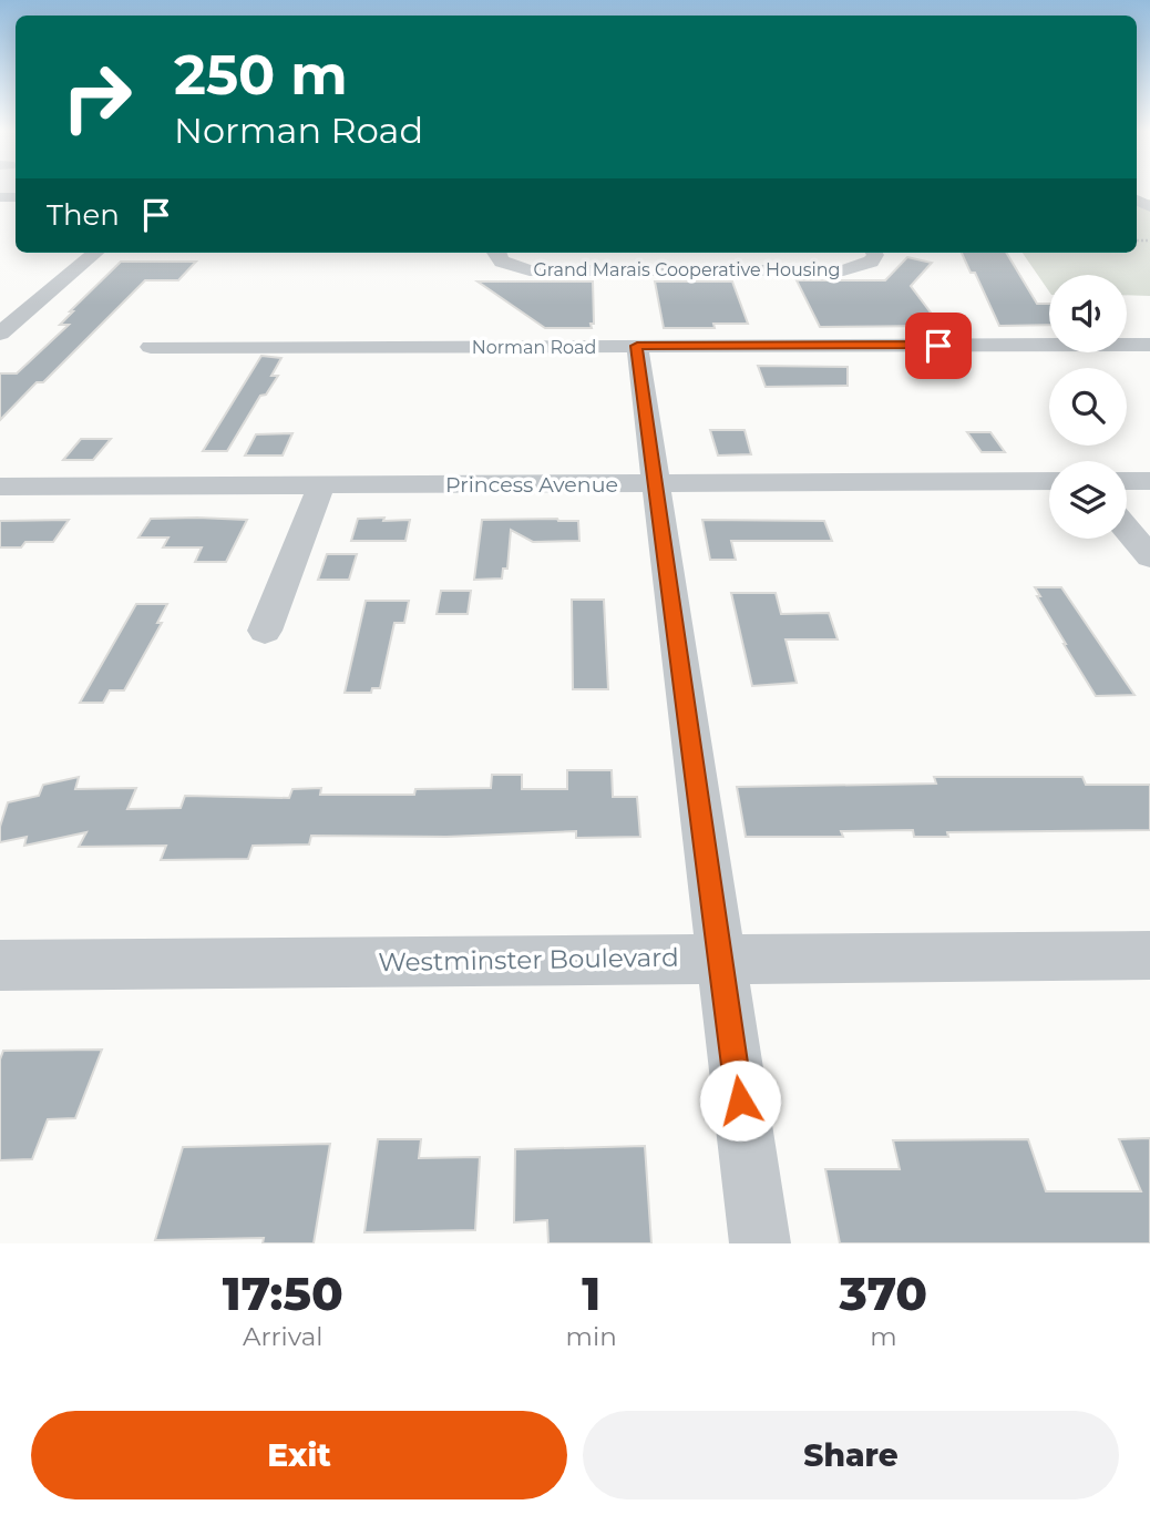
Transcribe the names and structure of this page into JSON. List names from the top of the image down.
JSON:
{
  "streets": {
    "street": [
      "Grand Marais Cooperative Housing",
      "Norman Road",
      "Princess Avenue",
      "Westminster Boulevard"
    ]
  },
  "page": {
    "turn": ["250 m", "Norman Road"],
    "then": "Then",
    "eta": [
      "17:50",
      "Arrival",
      "1",
      "min",
      "370",
      "m"
    ],
    "buttons": ["Exit", "Share"]
  }
}
